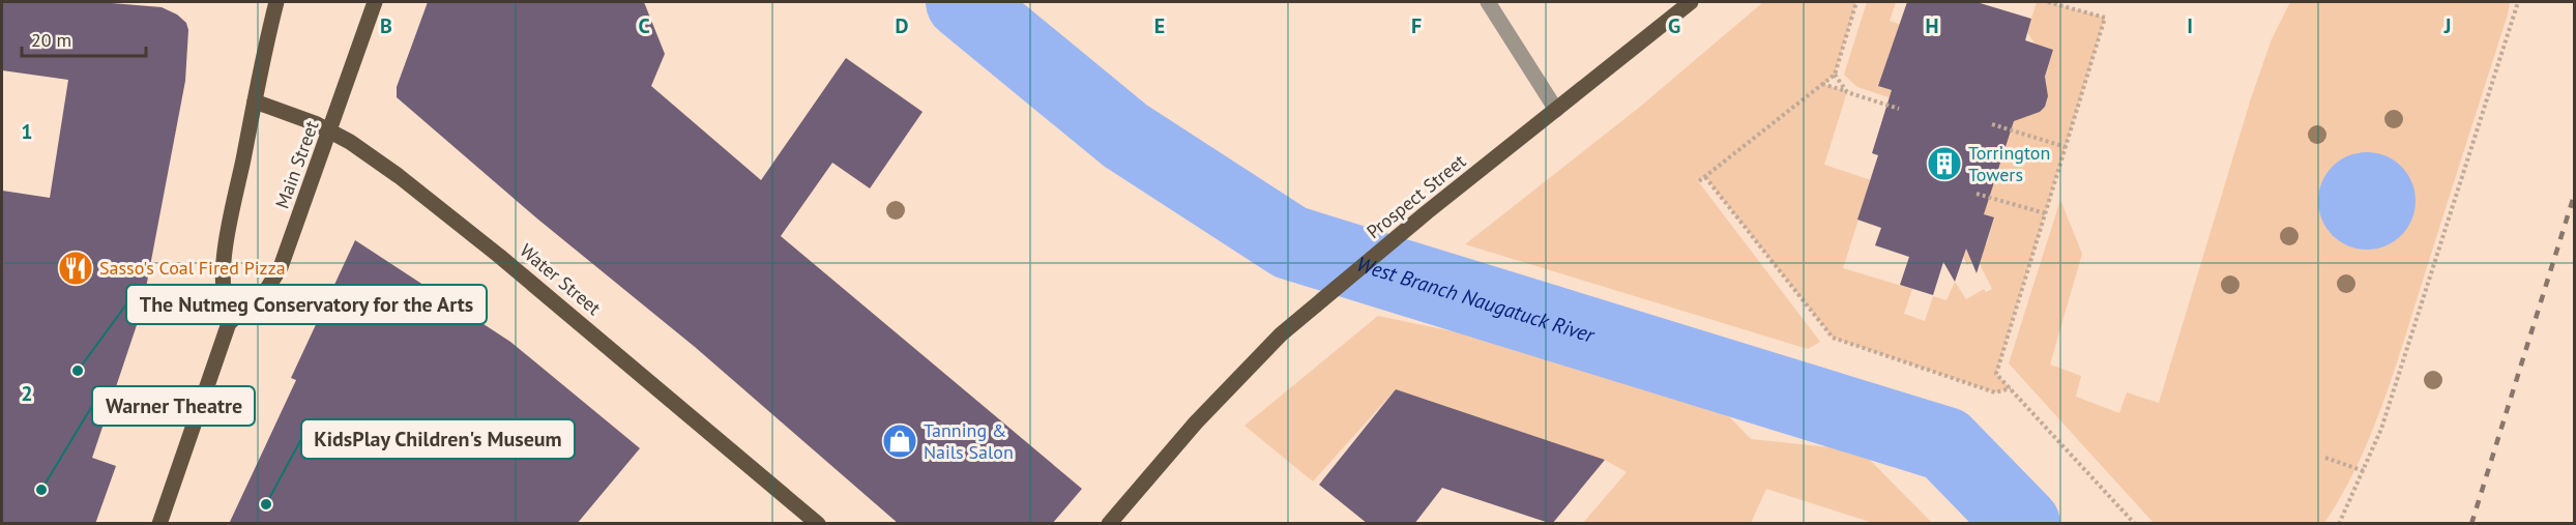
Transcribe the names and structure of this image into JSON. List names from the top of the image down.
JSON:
{
  "streets": {
    "main road": ["Main Street", "Prospect Street", "Water Street"]
  },
  "crossings": [
    ["Main Street", "Water Street"]
  ],
  "water": ["West Branch Naugatuck River"],
  "places": {
    "building": ["Torrington Towers"],
    "restaurant": ["Sasso's Coal Fired Pizza"],
    "other": ["The Nutmeg Conservatory for the Arts", "Warner Theatre", "KidsPlay Children's Museum"],
    "shop": ["Tanning & Nails Salon"]
  },
  "scale_bar": "20 m",
  "grid": {
    "columns": [
      "B",
      "C",
      "D",
      "E",
      "F",
      "G",
      "H",
      "I",
      "J"
    ],
    "rows": ["1", "2"]
  }
}
